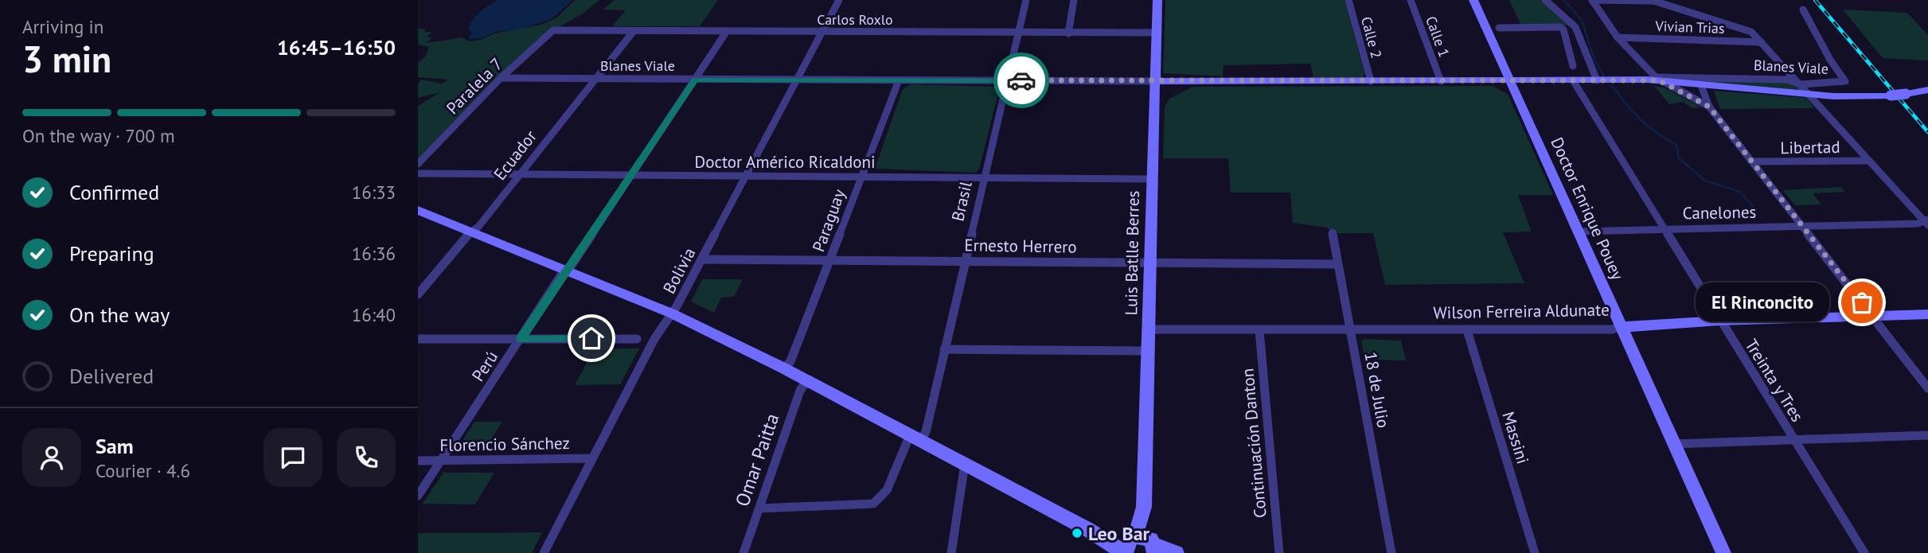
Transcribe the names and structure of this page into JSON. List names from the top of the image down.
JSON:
{
  "streets": {
    "street": [
      "Carlos Roxlo",
      "Vivian Trias",
      "Calle 1",
      "Calle 2",
      "Blanes Viale",
      "Paralela 7",
      "Libertad",
      "Ecuador",
      "Doctor Américo Ricaldoni",
      "Brasil",
      "Doctor Enrique Pouey",
      "Canelones",
      "Paraguay",
      "Ernesto Herrero",
      "Luis Batlle Berres",
      "Bolivia",
      "Wilson Ferreira Aldunate",
      "Perú",
      "Treinta y Tres",
      "18 de Julio",
      "Massini",
      "Continuación Danton",
      "Florencio Sánchez",
      "Omar Paitta"
    ]
  },
  "crossings": [
    ["Carlos Roxlo", "Paralela 7"],
    ["Carlos Roxlo", "Ecuador"],
    ["Carlos Roxlo", "Brasil"],
    ["Carlos Roxlo", "Luis Batlle Berres"],
    ["Carlos Roxlo", "Bolivia"],
    ["Carlos Roxlo", "Perú"],
    ["Calle 1", "Blanes Viale"],
    ["Calle 2", "Blanes Viale"],
    ["Blanes Viale", "Paralela 7"],
    ["Blanes Viale", "Ecuador"],
    ["Blanes Viale", "Brasil"],
    ["Blanes Viale", "Doctor Enrique Pouey"],
    ["Blanes Viale", "Paraguay"],
    ["Blanes Viale", "Luis Batlle Berres"],
    ["Blanes Viale", "Bolivia"],
    ["Blanes Viale", "Perú"],
    ["Blanes Viale", "Treinta y Tres"],
    ["Ecuador", "Doctor Américo Ricaldoni"],
    ["Doctor Américo Ricaldoni", "Brasil"],
    ["Doctor Américo Ricaldoni", "Paraguay"],
    ["Doctor Américo Ricaldoni", "Luis Batlle Berres"],
    ["Doctor Américo Ricaldoni", "Bolivia"],
    ["Doctor Américo Ricaldoni", "Perú"],
    ["Brasil", "Ernesto Herrero"],
    ["Doctor Enrique Pouey", "Canelones"],
    ["Doctor Enrique Pouey", "Wilson Ferreira Aldunate"],
    ["Canelones", "Treinta y Tres"],
    ["Paraguay", "Ernesto Herrero"],
    ["Ernesto Herrero", "Luis Batlle Berres"],
    ["Ernesto Herrero", "Bolivia"],
    ["Ernesto Herrero", "18 de Julio"],
    ["Luis Batlle Berres", "Wilson Ferreira Aldunate"],
    ["Bolivia", "Florencio Sánchez"],
    ["Wilson Ferreira Aldunate", "Treinta y Tres"],
    ["Wilson Ferreira Aldunate", "18 de Julio"],
    ["Wilson Ferreira Aldunate", "Massini"],
    ["Wilson Ferreira Aldunate", "Continuación Danton"],
    ["Perú", "Florencio Sánchez"]
  ],
  "places": ["El Rinconcito", "Leo Bar"],
  "page": {
    "heading": ["3 min", "Arriving in", "16:45–16:50"],
    "panel": ["Sam", "Courier · 4.6"],
    "bar": "On the way · 700 m",
    "list": [
      ["Confirmed", "16:33"],
      ["Preparing", "16:36"],
      ["On the way", "16:40"],
      "Delivered"
    ],
    "bubble": "El Rinconcito"
  }
}
